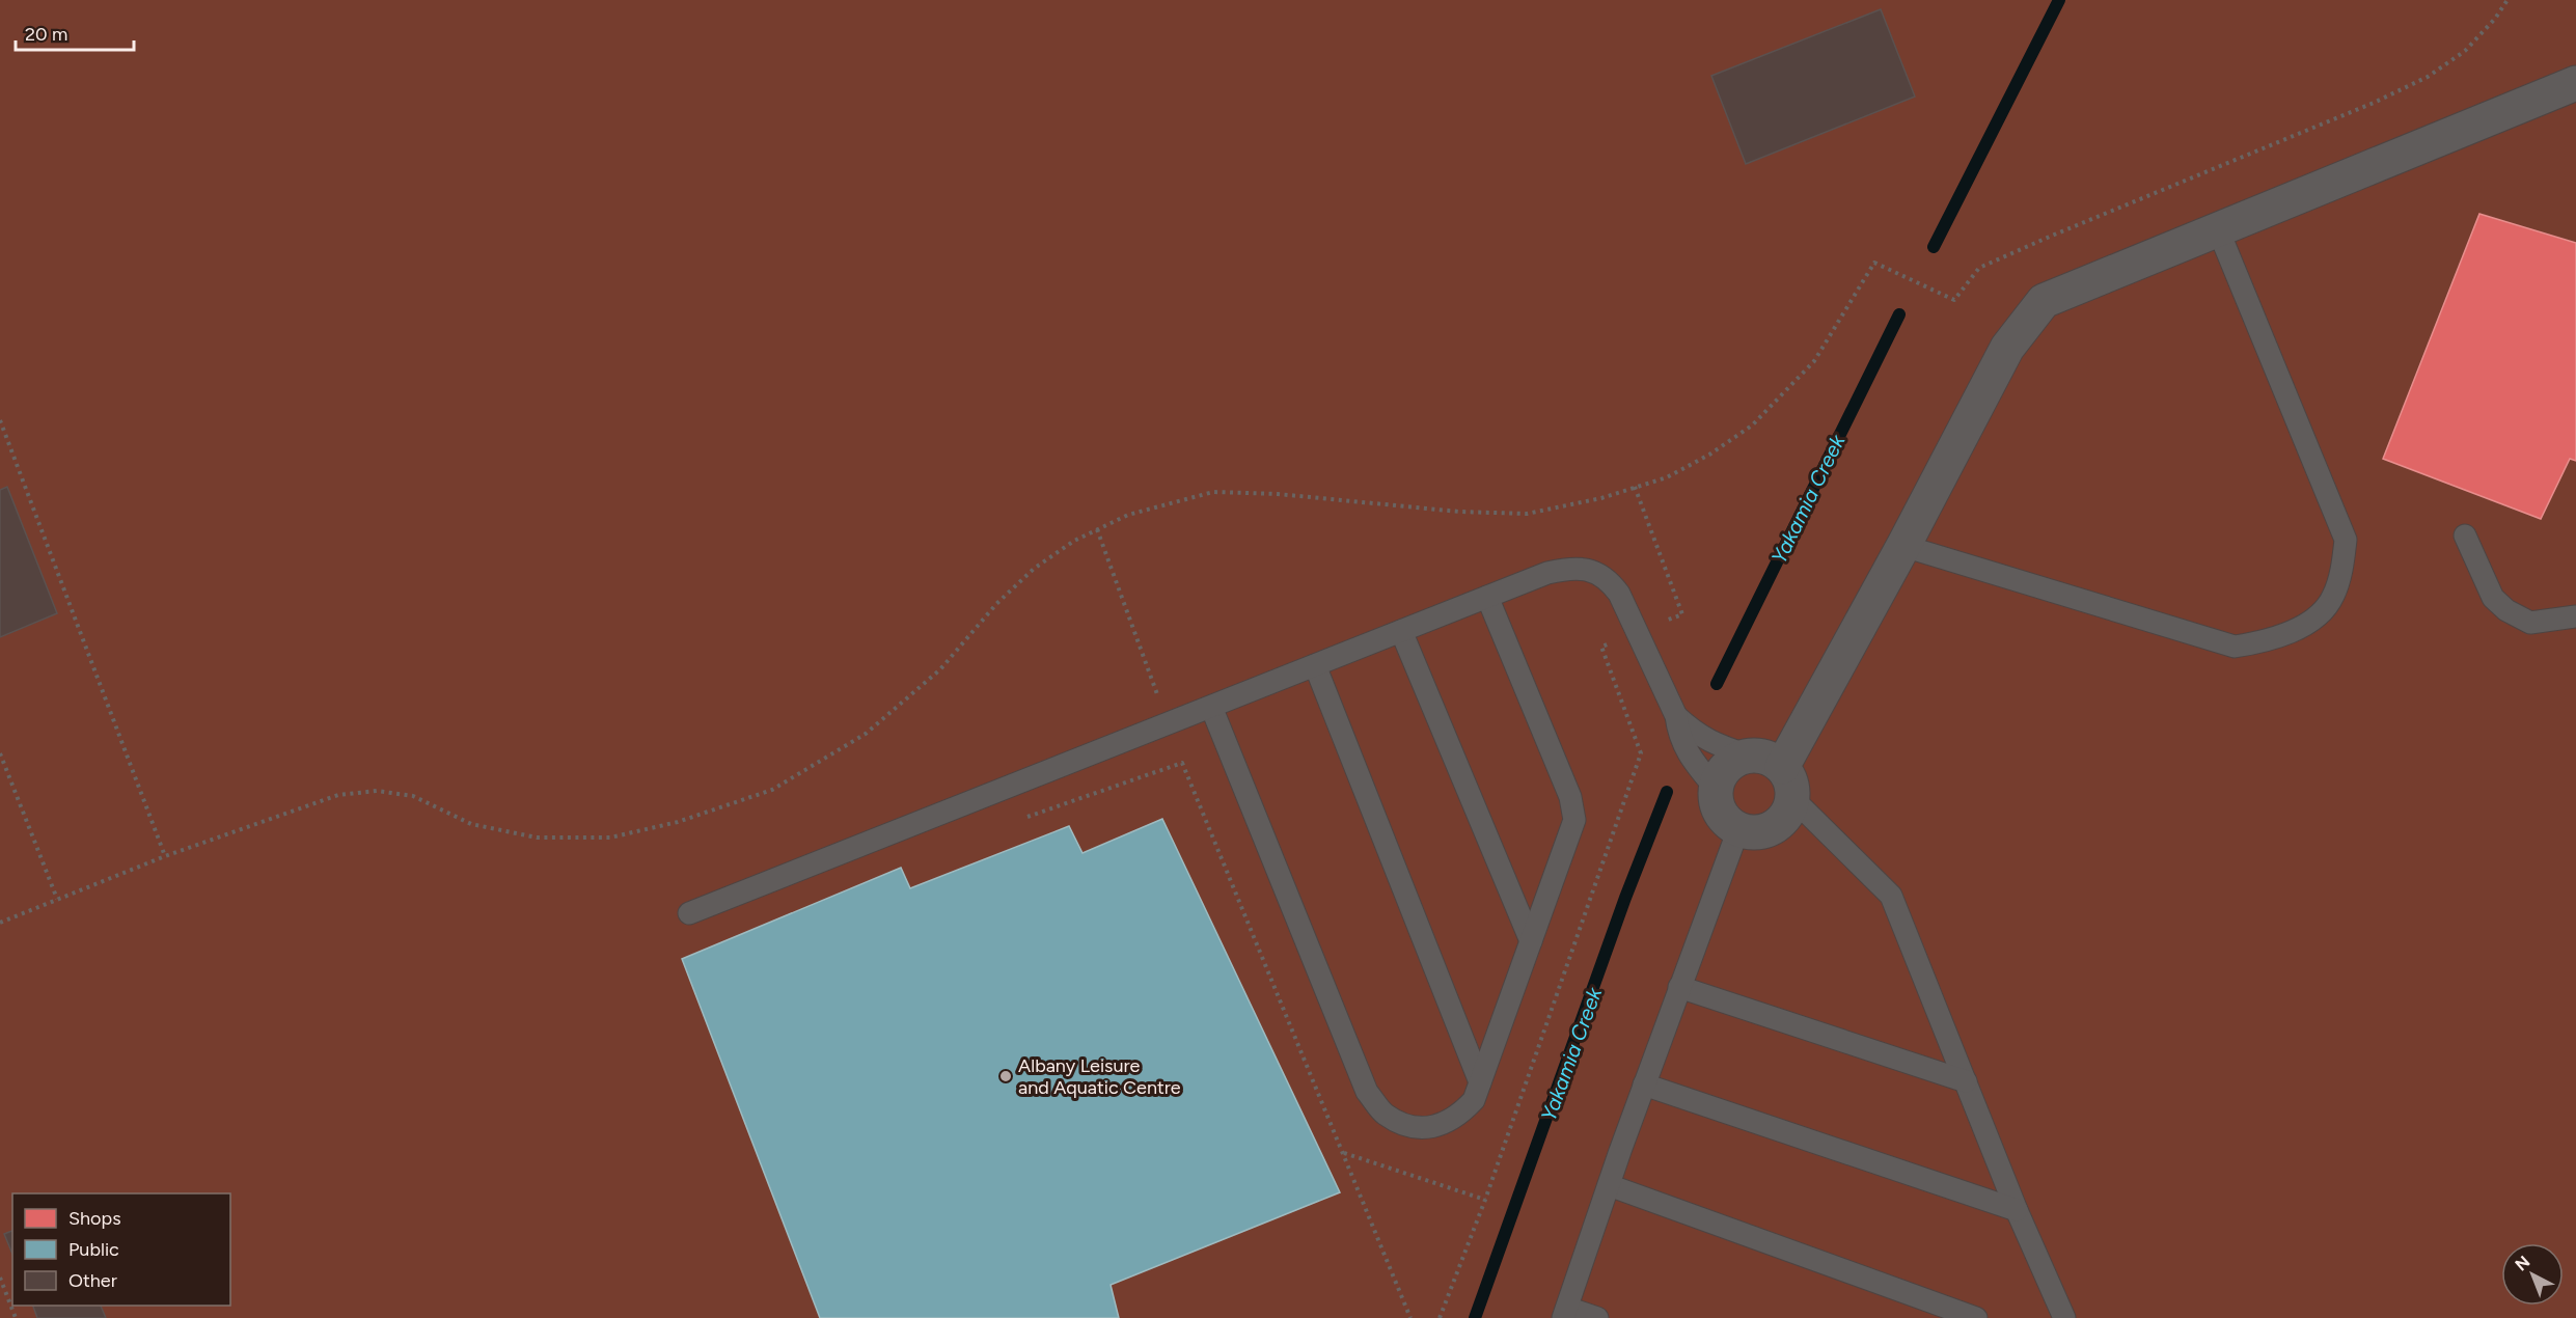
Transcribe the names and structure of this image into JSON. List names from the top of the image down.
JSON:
{
  "water": ["Yakamia Creek"],
  "places": ["Albany Leisure and Aquatic Centre"],
  "legend": ["Shops", "Public", "Other"],
  "scale_bar": "20 m",
  "north": "top left"
}
